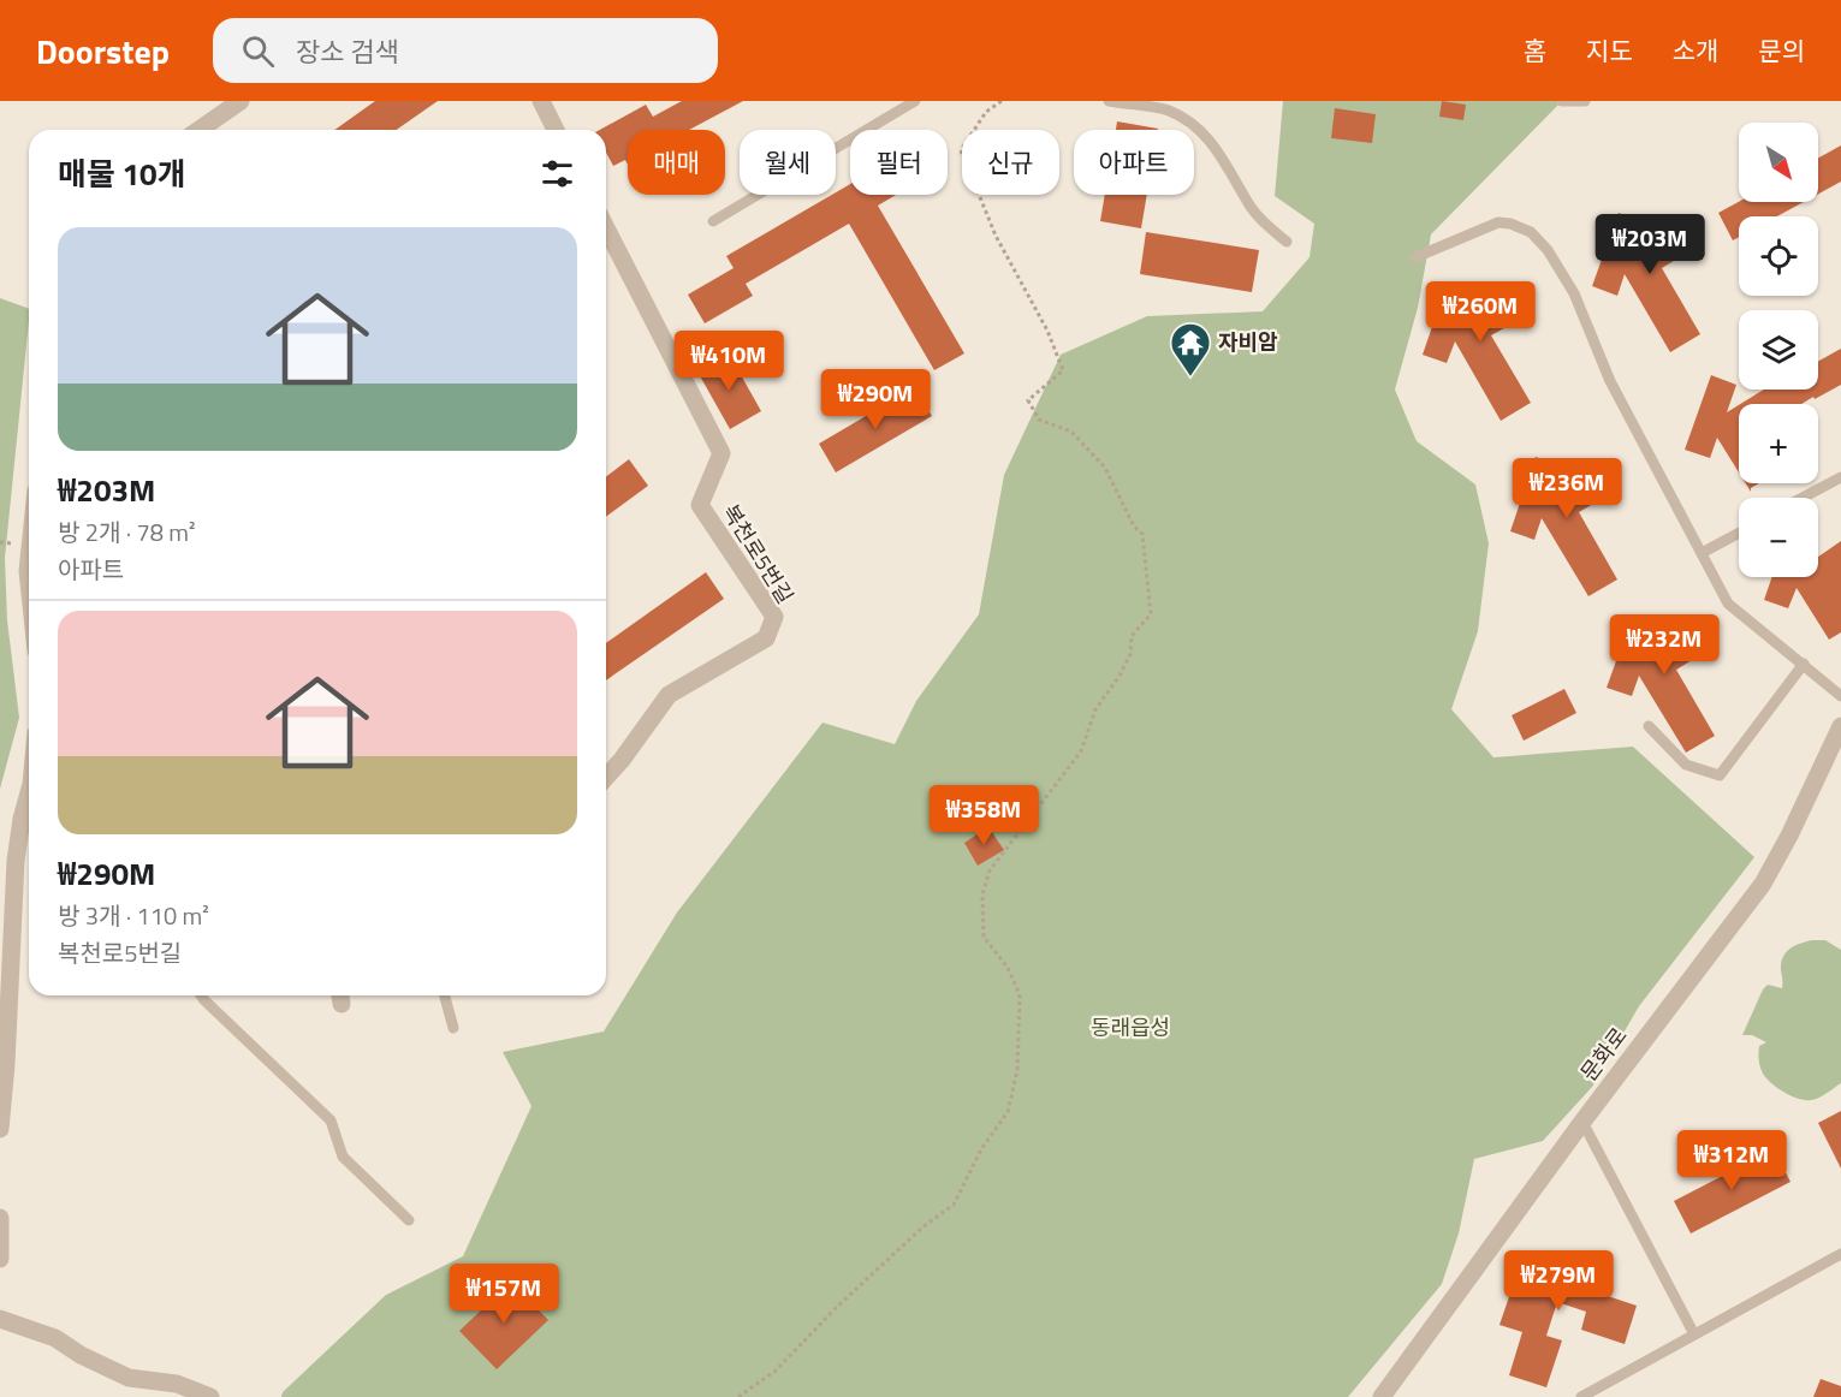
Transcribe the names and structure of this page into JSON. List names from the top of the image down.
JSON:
{
  "streets": {
    "street": ["복천로5번길", "문화로"]
  },
  "parks": ["동래읍성"],
  "places": {
    "temple": ["자비암"]
  },
  "north": "bottom right",
  "page": {
    "header": "Doorstep",
    "search": "장소 검색",
    "nav": [
      "홈",
      "지도",
      "소개",
      "문의"
    ],
    "map_buttons": ["+", "−"],
    "chip": [
      "매매",
      "월세",
      "필터",
      "신규",
      "아파트"
    ],
    "heading": "매물 10개",
    "price": [
      "₩203M",
      "₩260M",
      "₩410M",
      "₩290M",
      "₩236M",
      "₩232M",
      "₩358M",
      "₩312M",
      "₩279M",
      "₩157M"
    ],
    "list": [
      {
        "name": "₩203M",
        "note": "방 2개 · 78 m² · 아파트"
      },
      {
        "name": "₩290M",
        "note": "방 3개 · 110 m² · 복천로5번길"
      }
    ]
  }
}
